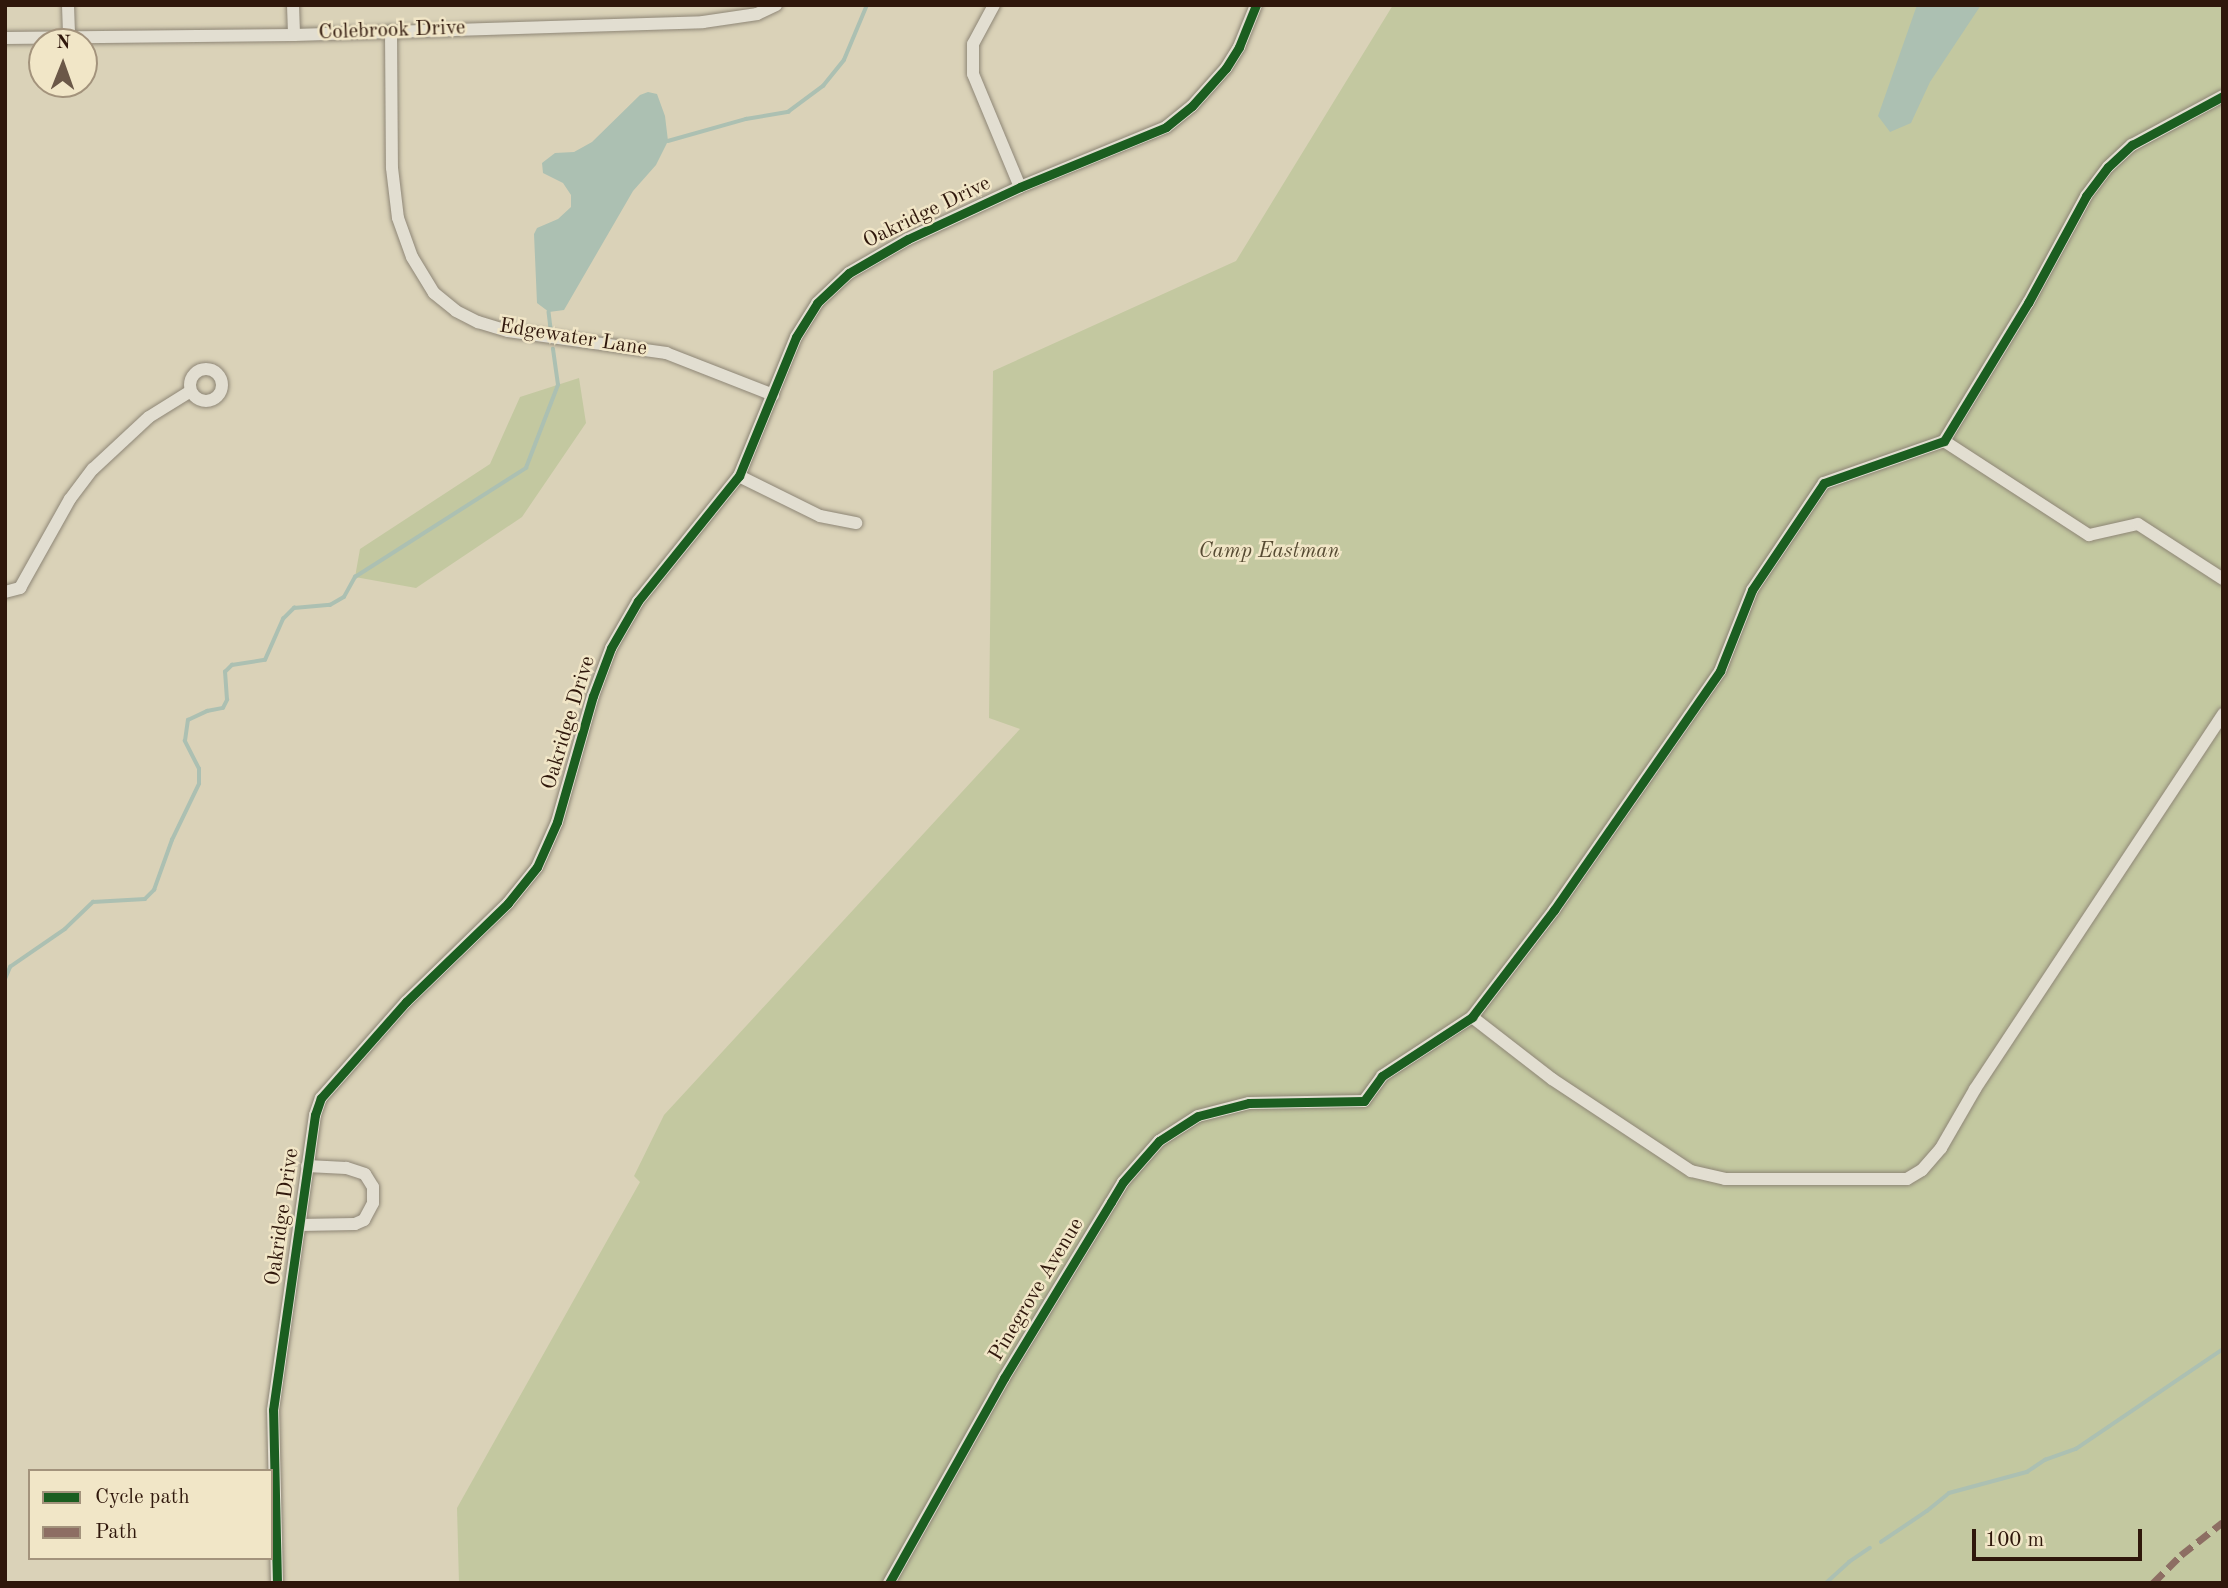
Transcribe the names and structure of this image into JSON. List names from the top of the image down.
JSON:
{
  "streets": {
    "street": [
      "Colebrook Drive",
      "Oakridge Drive",
      "Edgewater Lane",
      "Pinegrove Avenue"
    ]
  },
  "crossings": [
    ["Colebrook Drive", "Edgewater Lane"],
    ["Oakridge Drive", "Edgewater Lane"]
  ],
  "parks": ["Camp Eastman"],
  "legend": ["Cycle path", "Path"],
  "scale_bar": "100 m",
  "north": "top"
}
